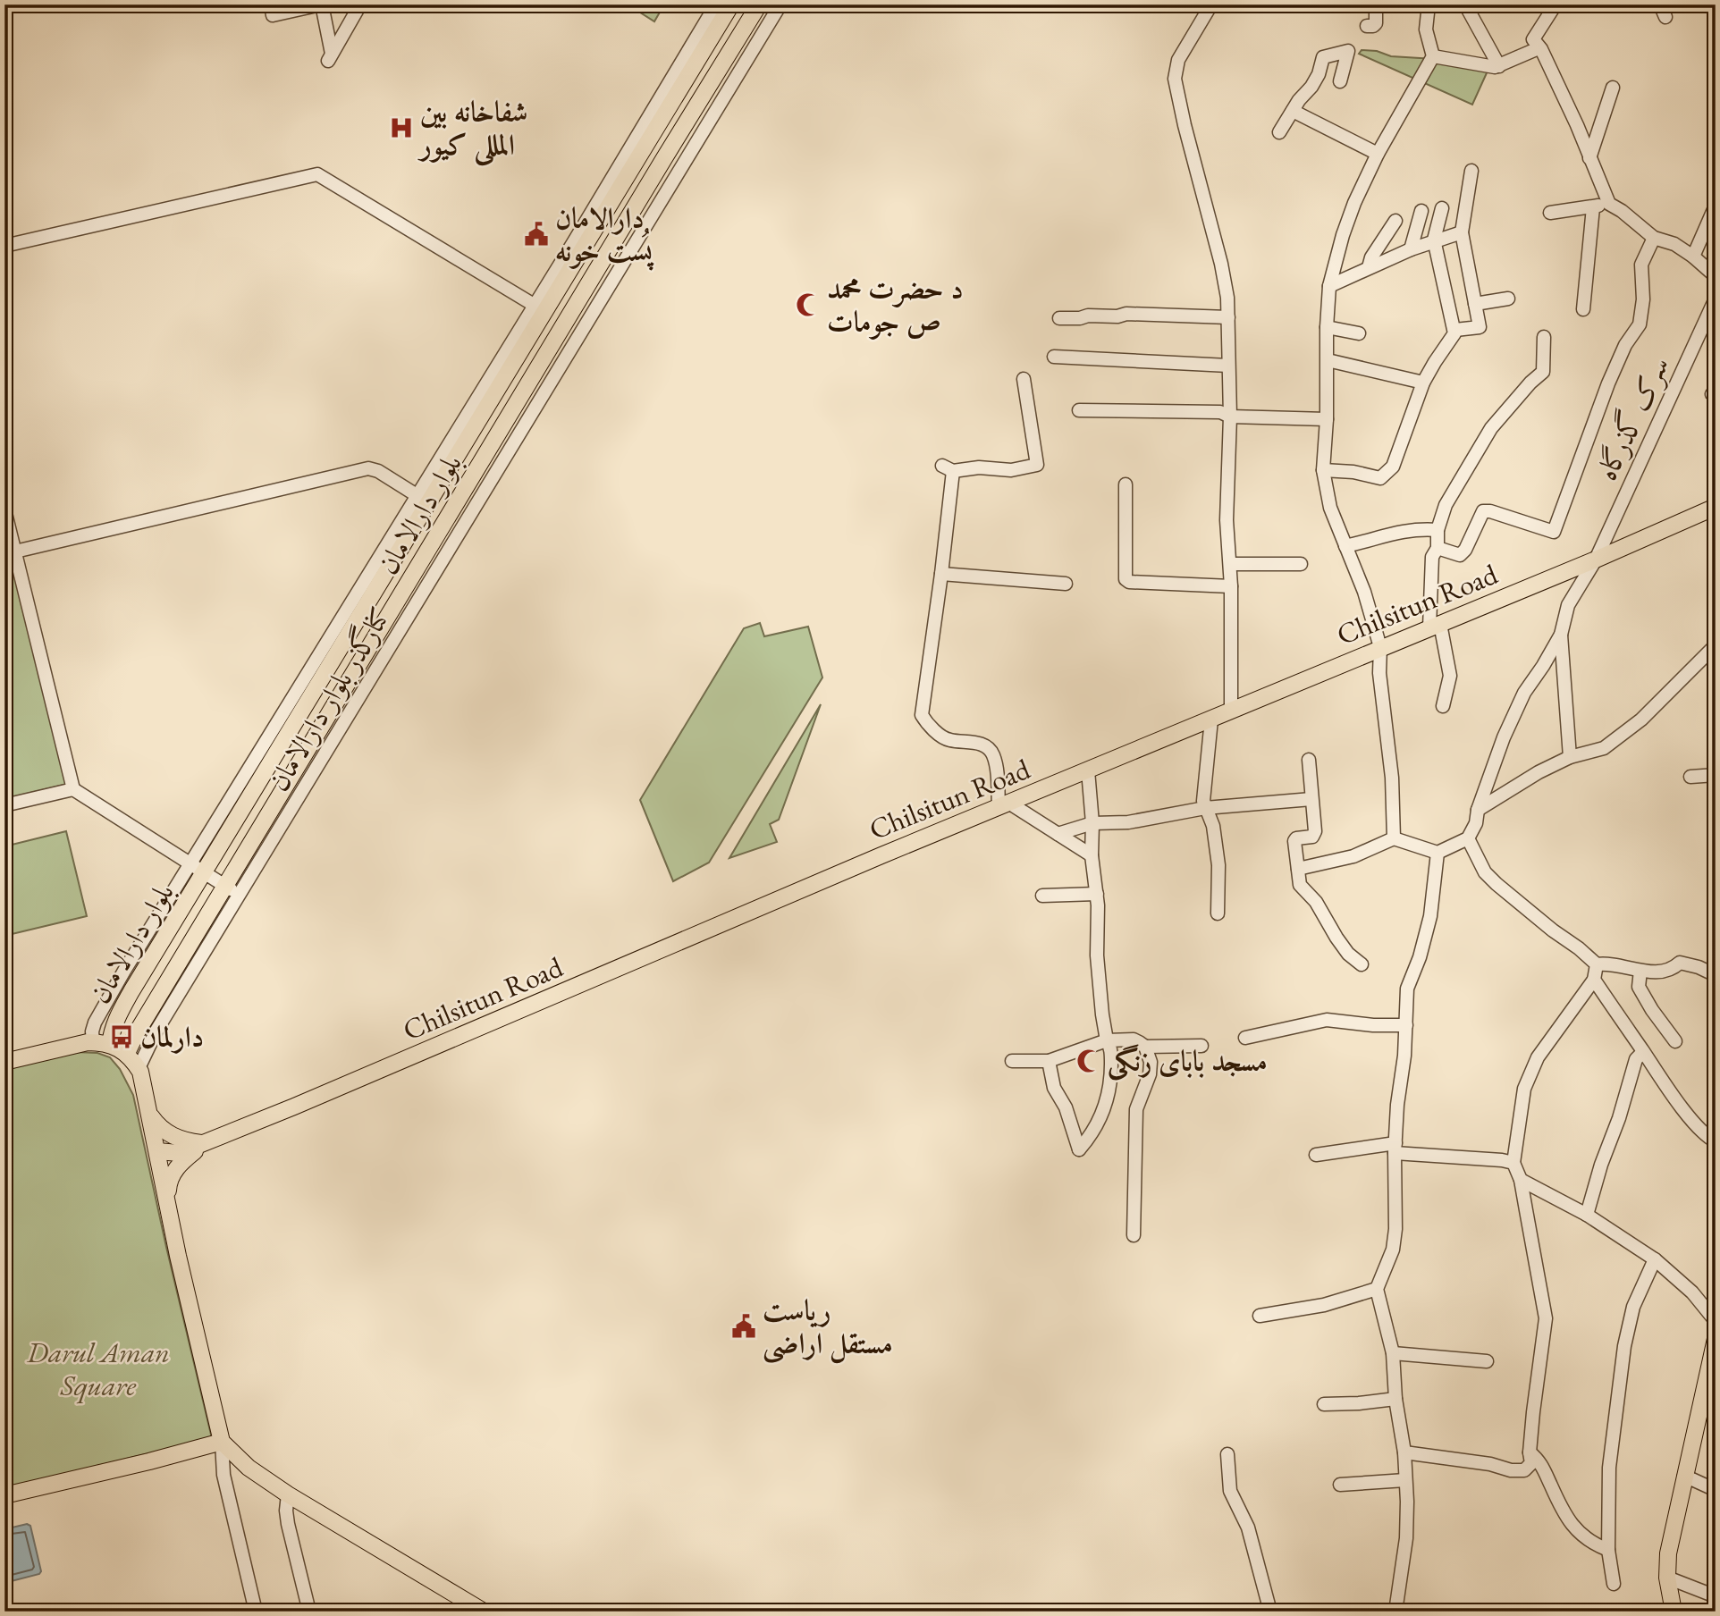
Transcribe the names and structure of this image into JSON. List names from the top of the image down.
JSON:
{
  "streets": {
    "main road": ["بلوار دارالامان", "Chilsitun Road"],
    "street": ["سرک گذرگاه", "کنارگذر بلوار دارالامان"]
  },
  "crossings": [
    ["سرک گذرگاه", "Chilsitun Road"],
    ["بلوار دارالامان", "کنارگذر بلوار دارالامان"]
  ],
  "parks": ["Darul Aman Square"],
  "places": {
    "hospital": ["شفاخانه بین المللی کیور"],
    "public building": ["دارالامان پُست خونه", "ریاست مستقل اراضی"],
    "mosque": ["د حضرت محمد ص جومات", "مسجد بابای زنگی"],
    "bus stop": ["دارلمان"]
  }
}
